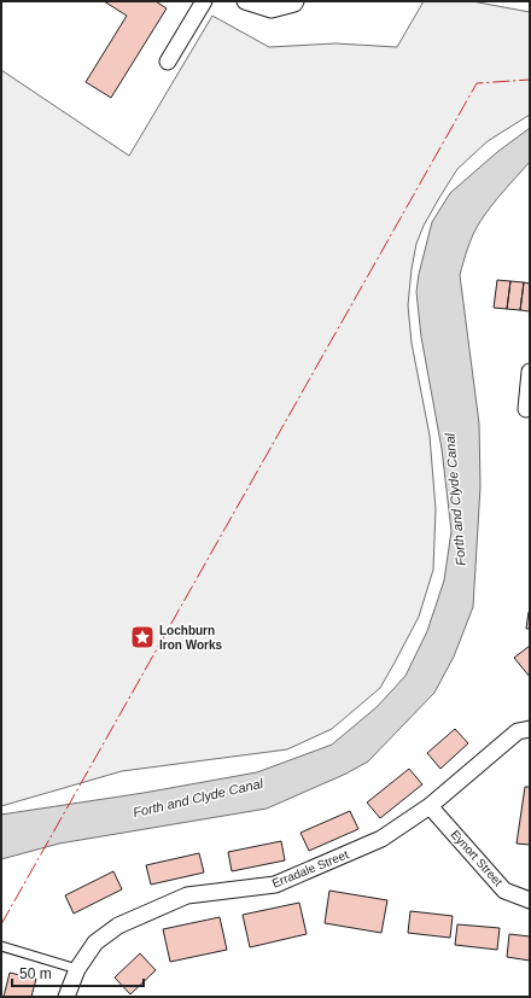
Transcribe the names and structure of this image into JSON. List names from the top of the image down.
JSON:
{
  "streets": {
    "street": ["Eynort Street", "Erradale Street"]
  },
  "crossings": [
    ["Eynort Street", "Erradale Street"]
  ],
  "water": ["Forth and Clyde Canal"],
  "places": {
    "place": ["Lochburn Iron Works"]
  },
  "scale_bar": "50 m"
}
